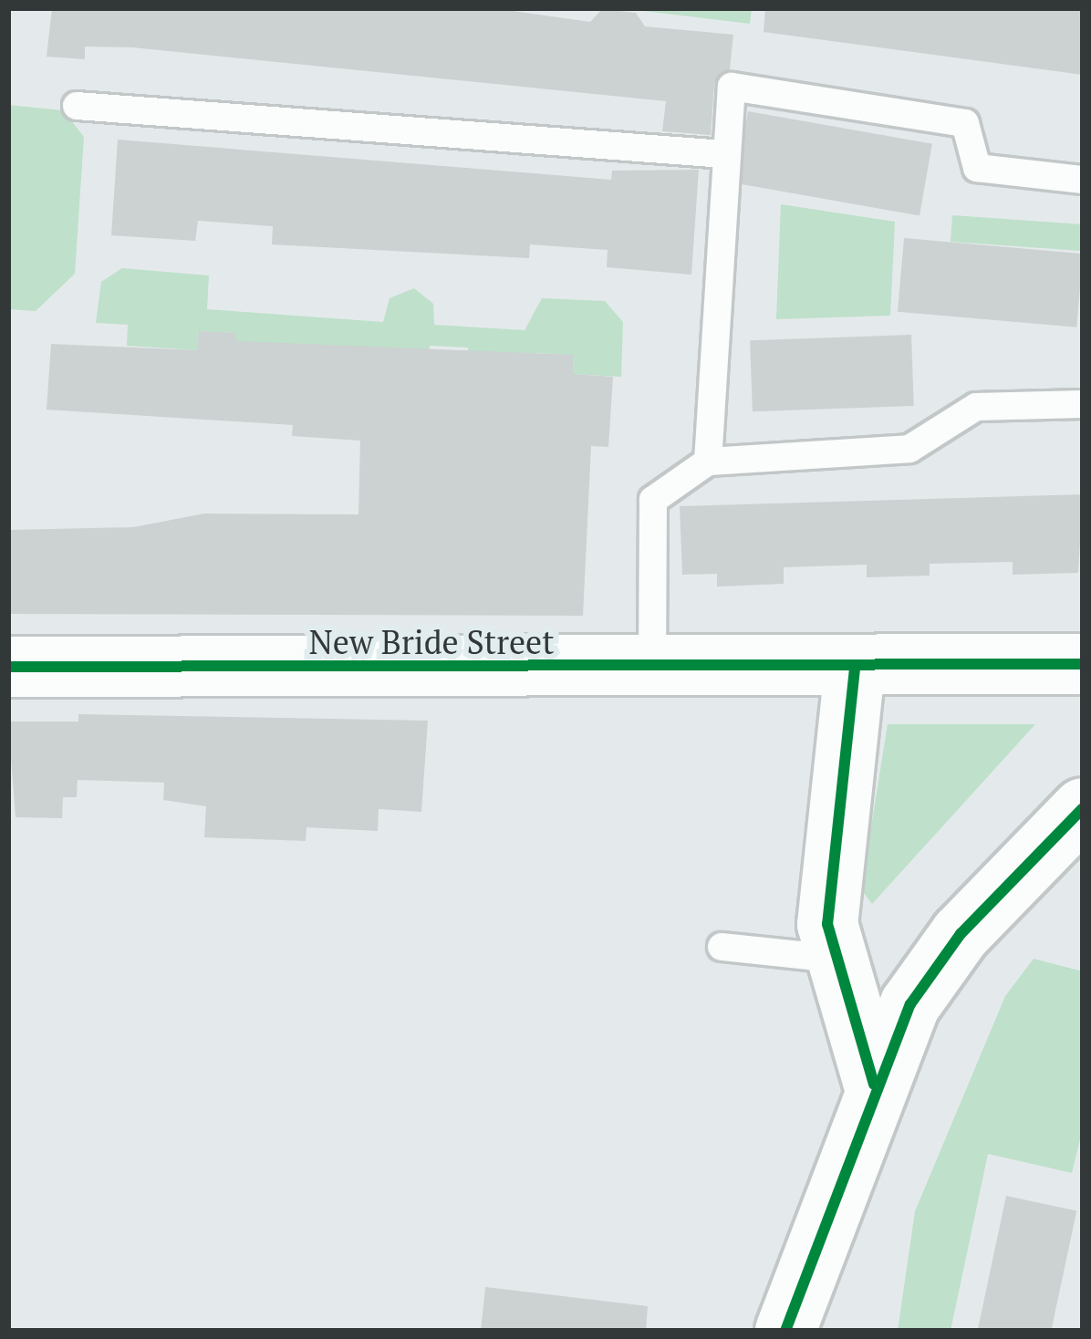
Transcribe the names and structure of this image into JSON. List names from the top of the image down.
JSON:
{
  "streets": {
    "street": ["New Bride Street"]
  }
}
